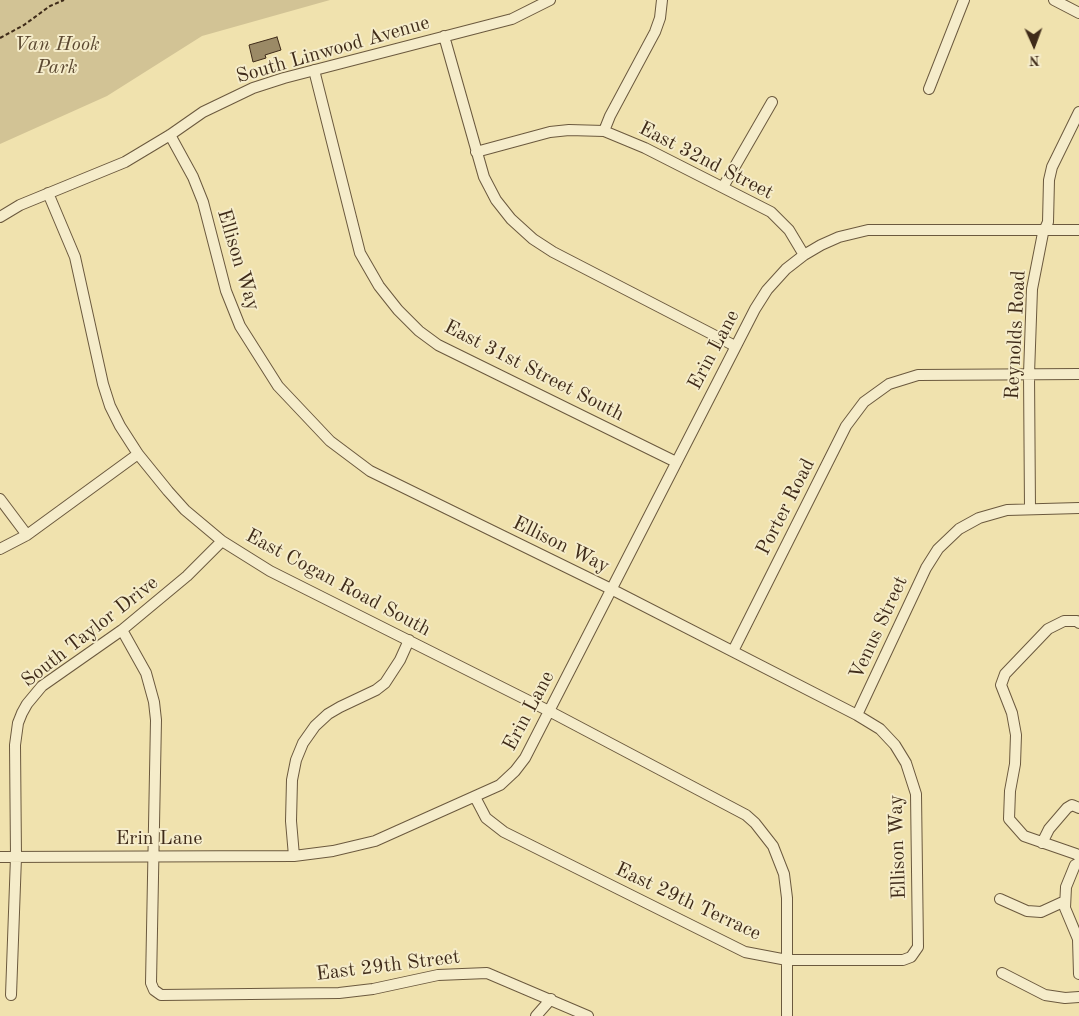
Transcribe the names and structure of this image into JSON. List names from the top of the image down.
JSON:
{
  "streets": {
    "street": [
      "South Linwood Avenue",
      "East 32nd Street",
      "Ellison Way",
      "Reynolds Road",
      "Erin Lane",
      "East 31st Street South",
      "Porter Road",
      "East Cogan Road South",
      "Venus Street",
      "South Taylor Drive",
      "East 29th Terrace",
      "East 29th Street"
    ]
  },
  "crossings": [
    ["South Linwood Avenue", "Ellison Way"],
    ["South Linwood Avenue", "East 31st Street South"],
    ["South Linwood Avenue", "East Cogan Road South"],
    ["East 32nd Street", "Erin Lane"],
    ["Ellison Way", "Erin Lane"],
    ["Ellison Way", "Porter Road"],
    ["Ellison Way", "Venus Street"],
    ["Ellison Way", "East 29th Terrace"],
    ["Reynolds Road", "Porter Road"],
    ["Reynolds Road", "Venus Street"],
    ["Erin Lane", "East 31st Street South"],
    ["Erin Lane", "East Cogan Road South"],
    ["Erin Lane", "South Taylor Drive"],
    ["Erin Lane", "East 29th Terrace"],
    ["Erin Lane", "East 29th Street"],
    ["East Cogan Road South", "South Taylor Drive"],
    ["East Cogan Road South", "East 29th Terrace"]
  ],
  "parks": ["Van Hook Park"],
  "north": "bottom"
}
